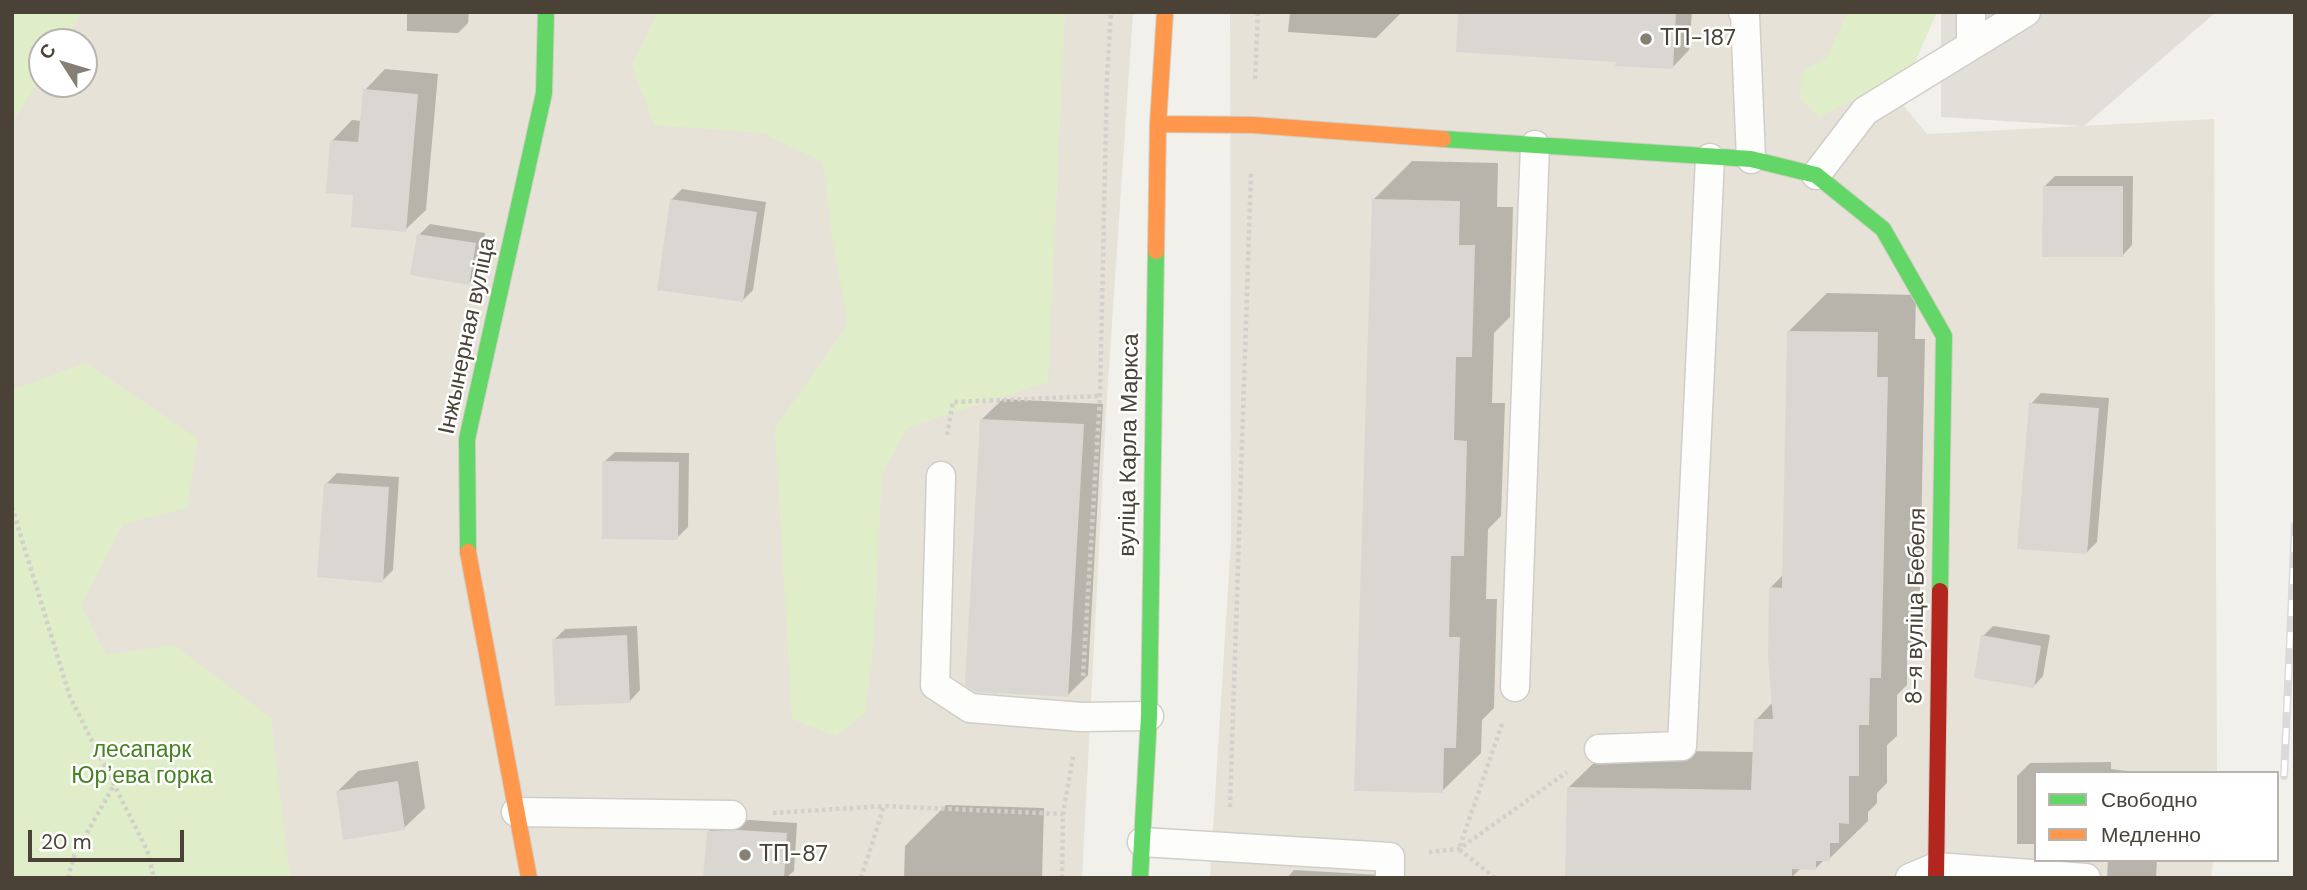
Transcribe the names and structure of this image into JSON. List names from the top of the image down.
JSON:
{
  "streets": {
    "street": ["Інжынерная вуліца", "вуліца Карла Маркса", "8-я вуліца Бебеля"]
  },
  "parks": ["лесапарк Юрʼева горка"],
  "places": ["ТП-187", "ТП-87"],
  "legend": ["Свободно", "Медленно"],
  "scale_bar": "20 m",
  "north": "top left"
}
